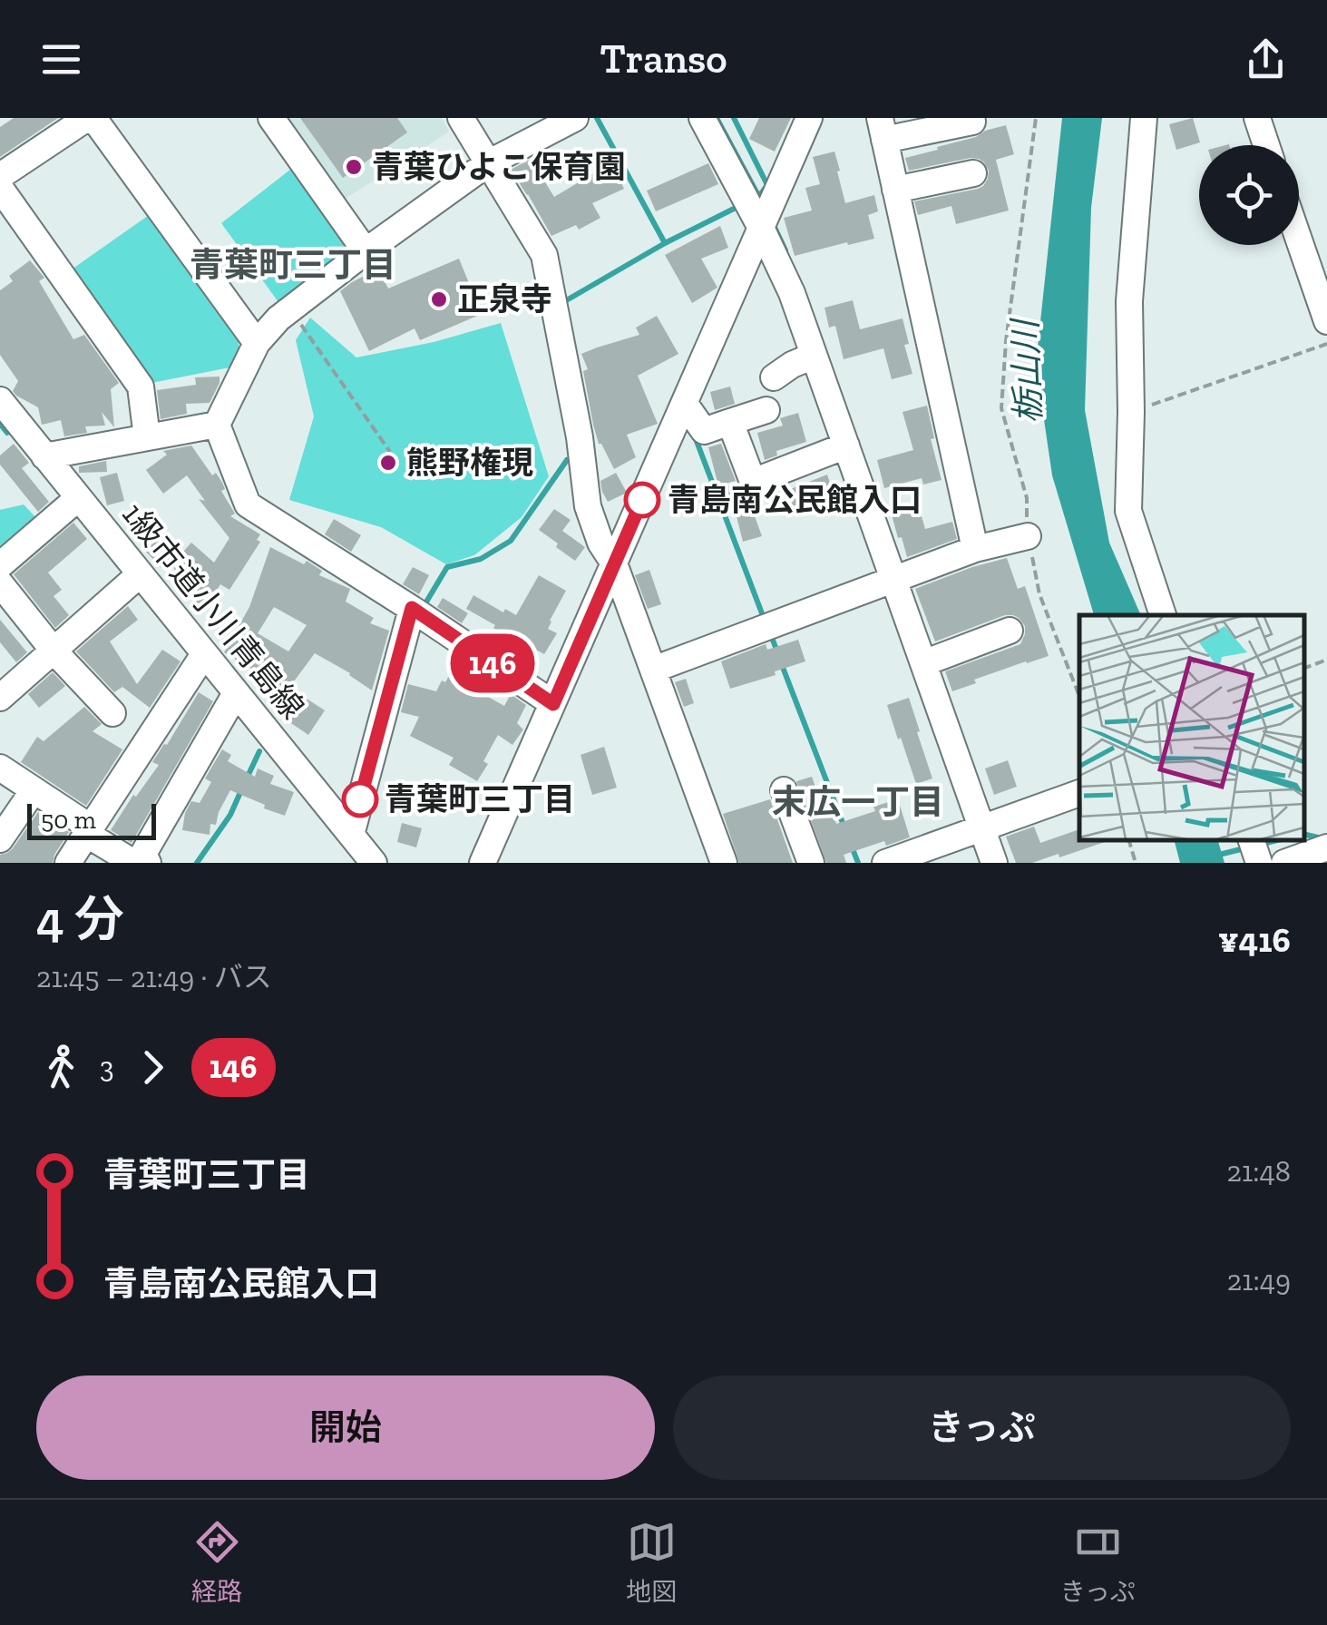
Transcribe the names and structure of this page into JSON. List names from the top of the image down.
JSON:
{
  "streets": {
    "street": ["1級市道小川青島線"]
  },
  "districts": ["青葉町三丁目", "末広一丁目"],
  "water": ["栃山川"],
  "places": [
    "青葉ひよこ保育園",
    "正泉寺",
    "熊野権現",
    "青島南公民館入口",
    "青葉町三丁目"
  ],
  "lines": ["bus line 146"],
  "scale_bar": "50 m",
  "page": {
    "header": "Transo",
    "on_map": "146",
    "scale": "50 m",
    "heading": ["4 分", "21:45 – 21:49 · バス", "¥416"],
    "legs": ["3", "146"],
    "list": [
      {
        "name": "青葉町三丁目",
        "value": "21:48"
      },
      {
        "name": "青島南公民館入口",
        "value": "21:49"
      }
    ],
    "buttons": ["開始", "きっぷ"],
    "tabs": ["経路", "地図", "きっぷ"]
  }
}
